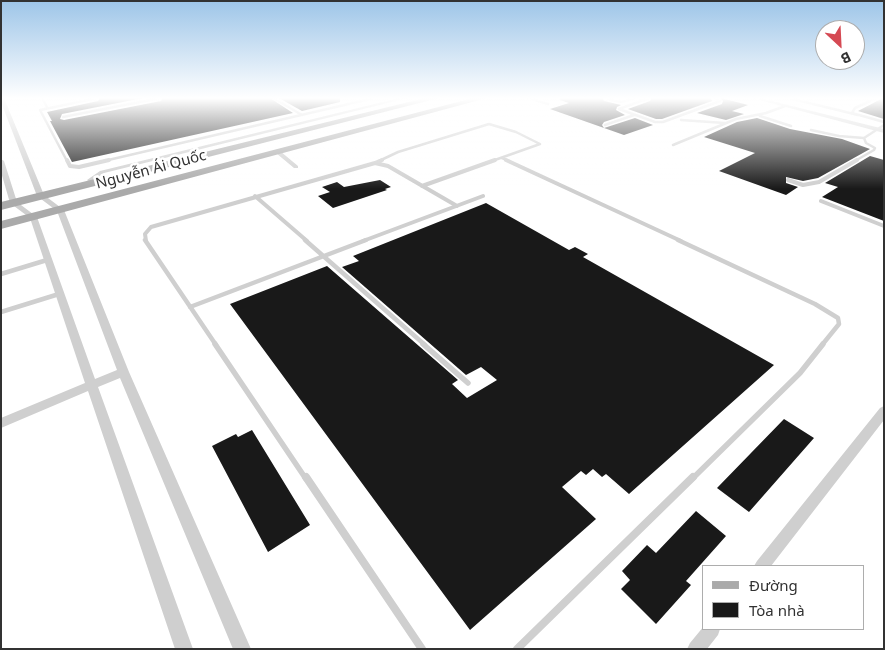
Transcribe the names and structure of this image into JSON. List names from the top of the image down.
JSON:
{
  "streets": {
    "main road": ["Nguyễn Ái Quốc"]
  },
  "legend": ["Đường", "Tòa nhà"],
  "north": "bottom right"
}
